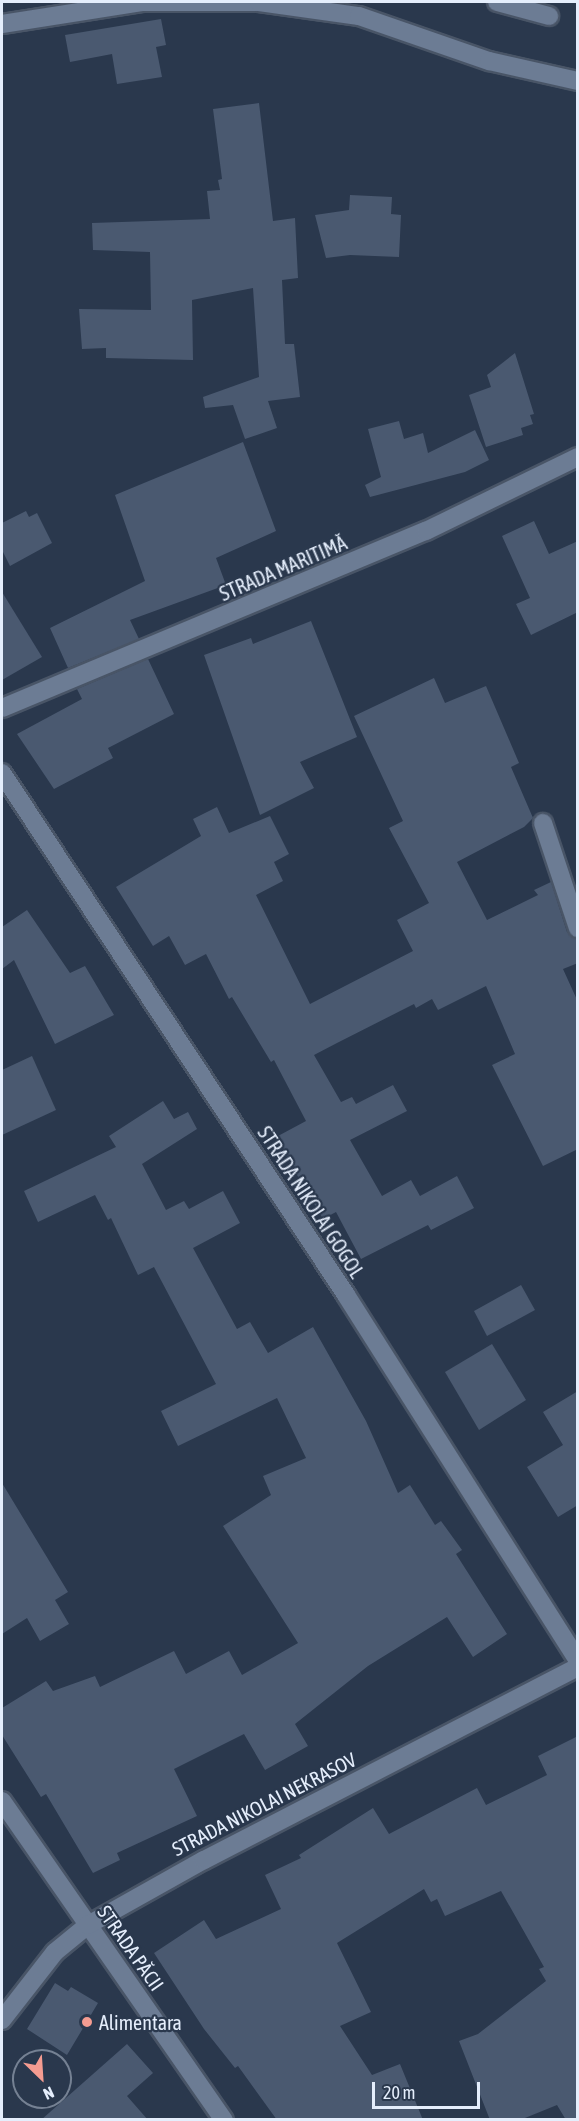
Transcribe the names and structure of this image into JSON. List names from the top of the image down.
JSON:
{
  "streets": {
    "street": [
      "STRADA MARITIMĂ",
      "STRADA NIKOLAI GOGOL",
      "STRADA NIKOLAI NEKRASOV",
      "STRADA PĂCII"
    ]
  },
  "crossings": [
    ["STRADA NIKOLAI NEKRASOV", "STRADA PĂCII"]
  ],
  "places": ["Alimentara"],
  "scale_bar": "20 m",
  "north": "bottom right"
}
